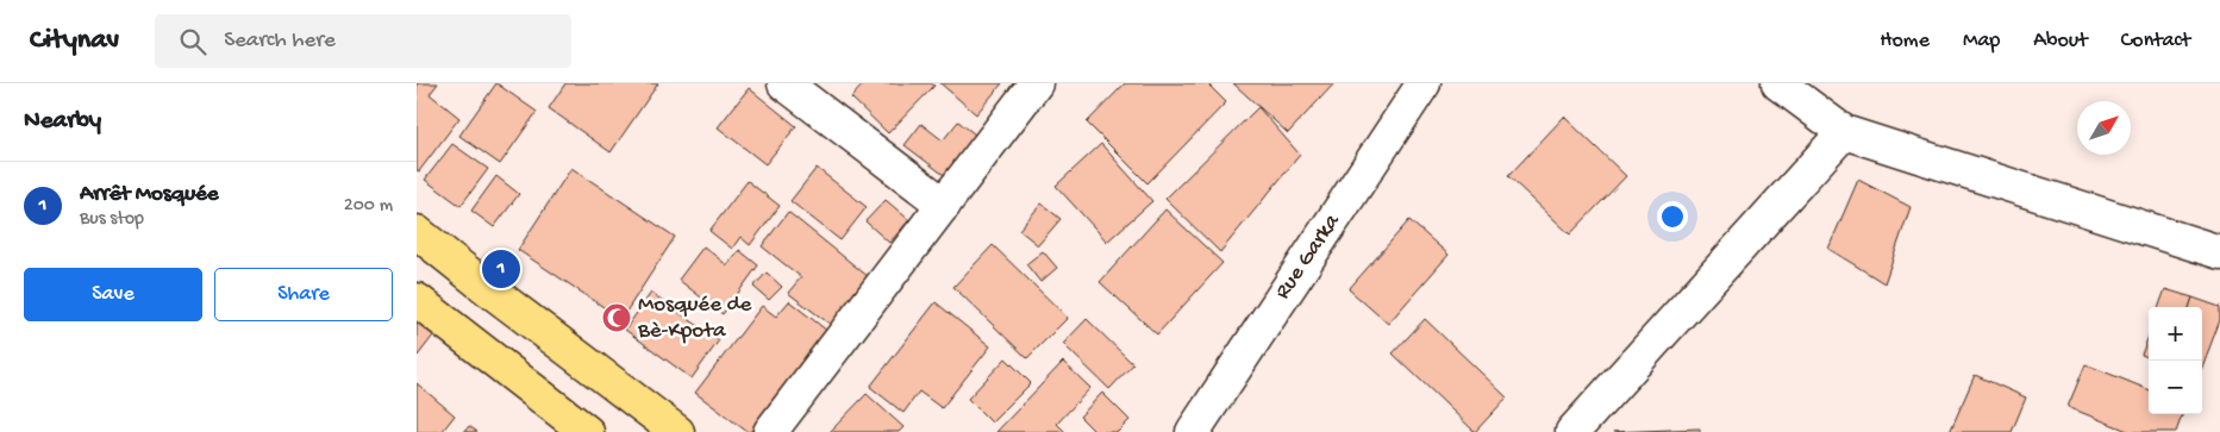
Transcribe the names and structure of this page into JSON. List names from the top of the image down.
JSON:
{
  "streets": {
    "street": ["Rue Garka"]
  },
  "places": {
    "mosque": ["Mosquée de Bè-Kpota"]
  },
  "north": "top right",
  "page": {
    "header": "Citynav",
    "search": "Search here",
    "nav": [
      "Home",
      "Map",
      "About",
      "Contact"
    ],
    "heading": "Nearby",
    "list": [
      {
        "mark": "1",
        "name": "Arrêt Mosquée",
        "note": "Bus stop",
        "value": "200 m"
      }
    ],
    "pins": "1",
    "buttons": ["Save", "Share"],
    "map_buttons": ["+", "−"]
  }
}
